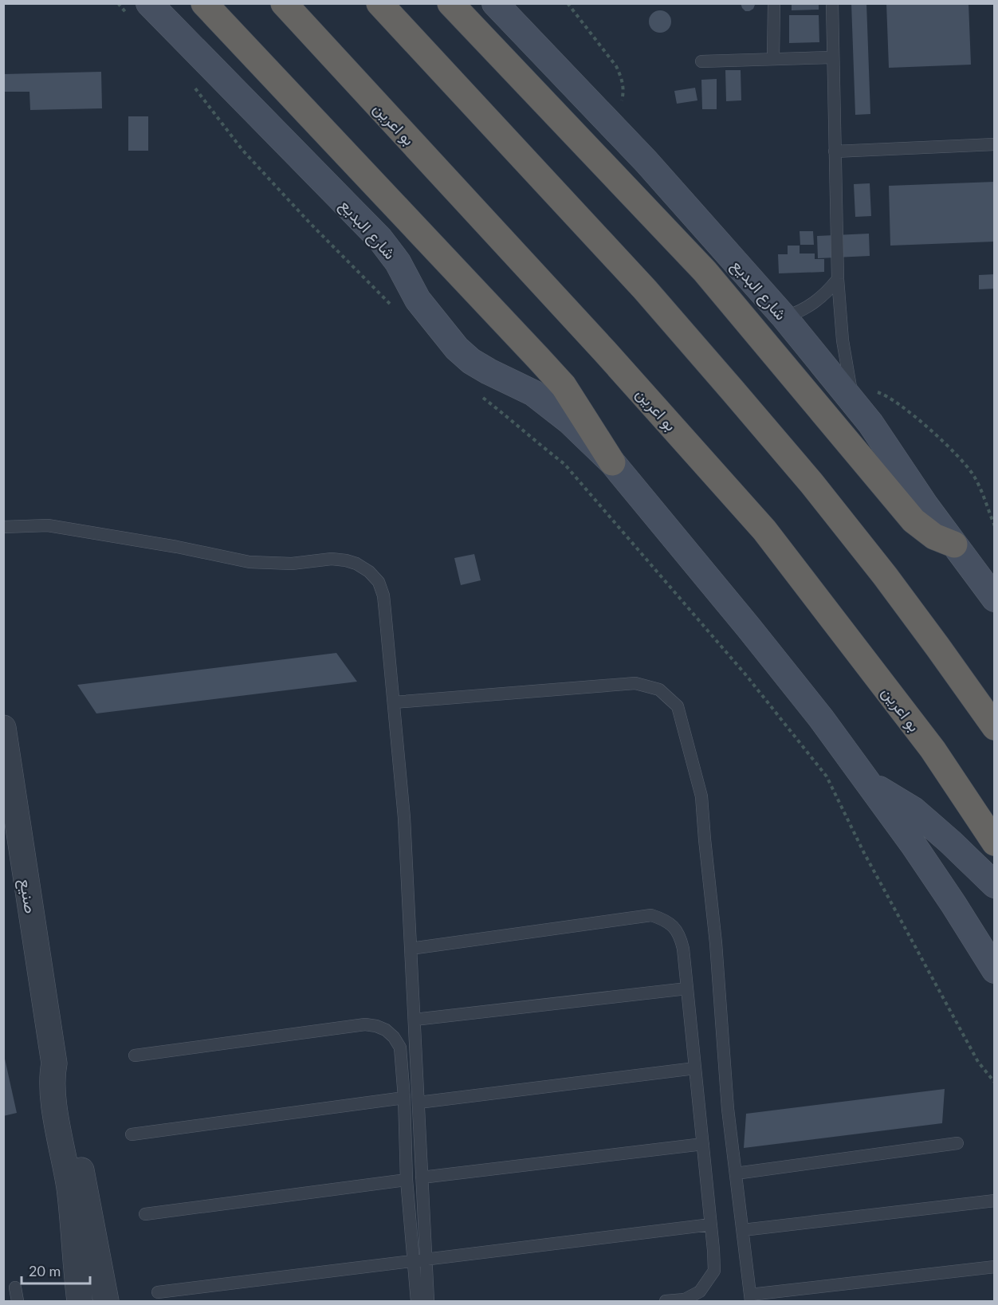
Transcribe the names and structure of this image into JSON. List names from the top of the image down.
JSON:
{
  "streets": {
    "highway": ["بو اعرين"],
    "main road": ["شارع البديع"],
    "street": ["صنيع"]
  },
  "scale_bar": "20 m"
}
